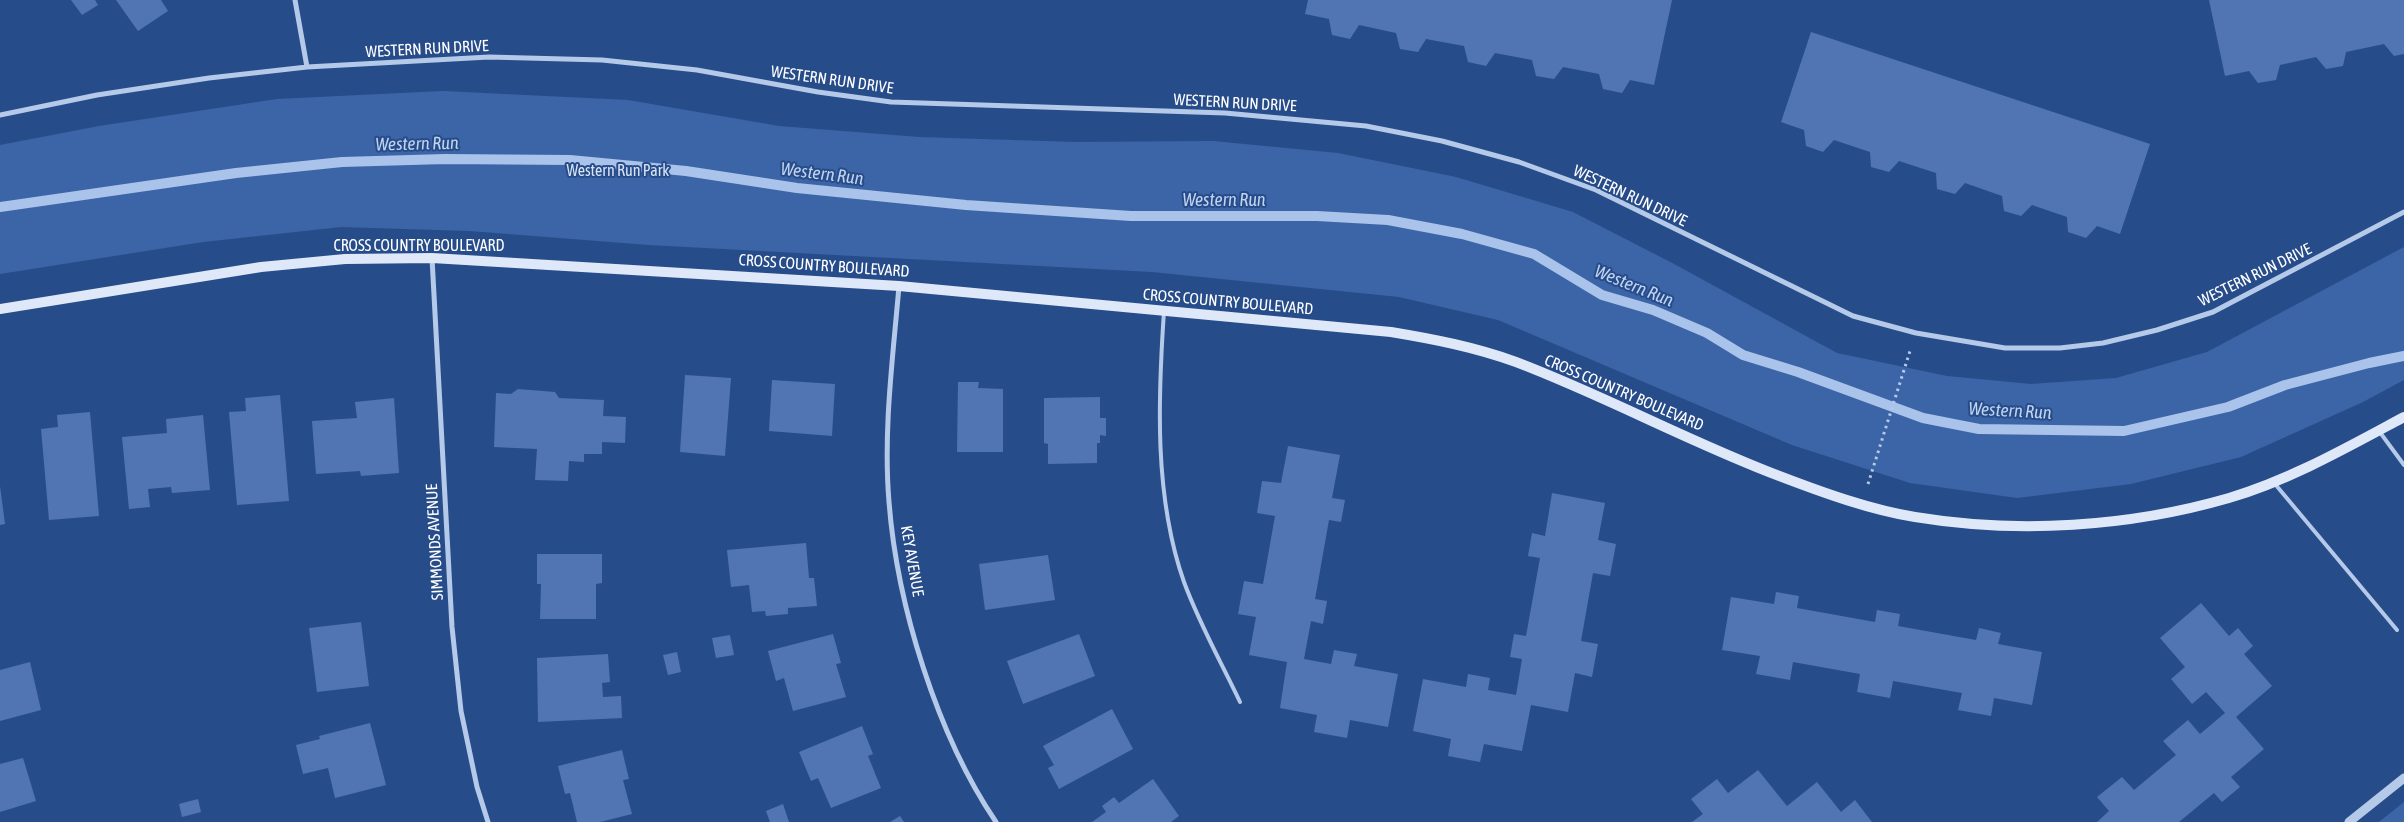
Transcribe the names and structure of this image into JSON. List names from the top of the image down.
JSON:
{
  "streets": {
    "main road": ["CROSS COUNTRY BOULEVARD"],
    "street": ["WESTERN RUN DRIVE", "SIMMONDS AVENUE", "KEY AVENUE"]
  },
  "crossings": [
    ["CROSS COUNTRY BOULEVARD", "SIMMONDS AVENUE"],
    ["CROSS COUNTRY BOULEVARD", "KEY AVENUE"]
  ],
  "water": ["Western Run"],
  "parks": ["Western Run Park"]
}
